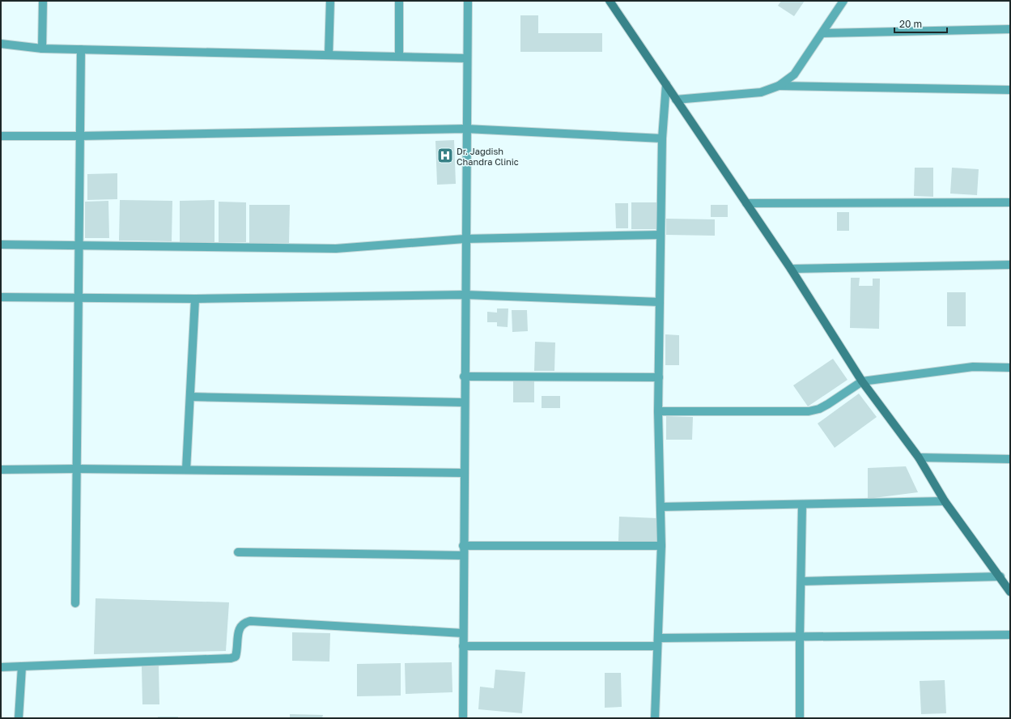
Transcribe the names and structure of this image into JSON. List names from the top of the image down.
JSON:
{
  "places": {
    "hospital": ["Dr. Jagdish Chandra Clinic"]
  },
  "scale_bar": "20 m"
}
